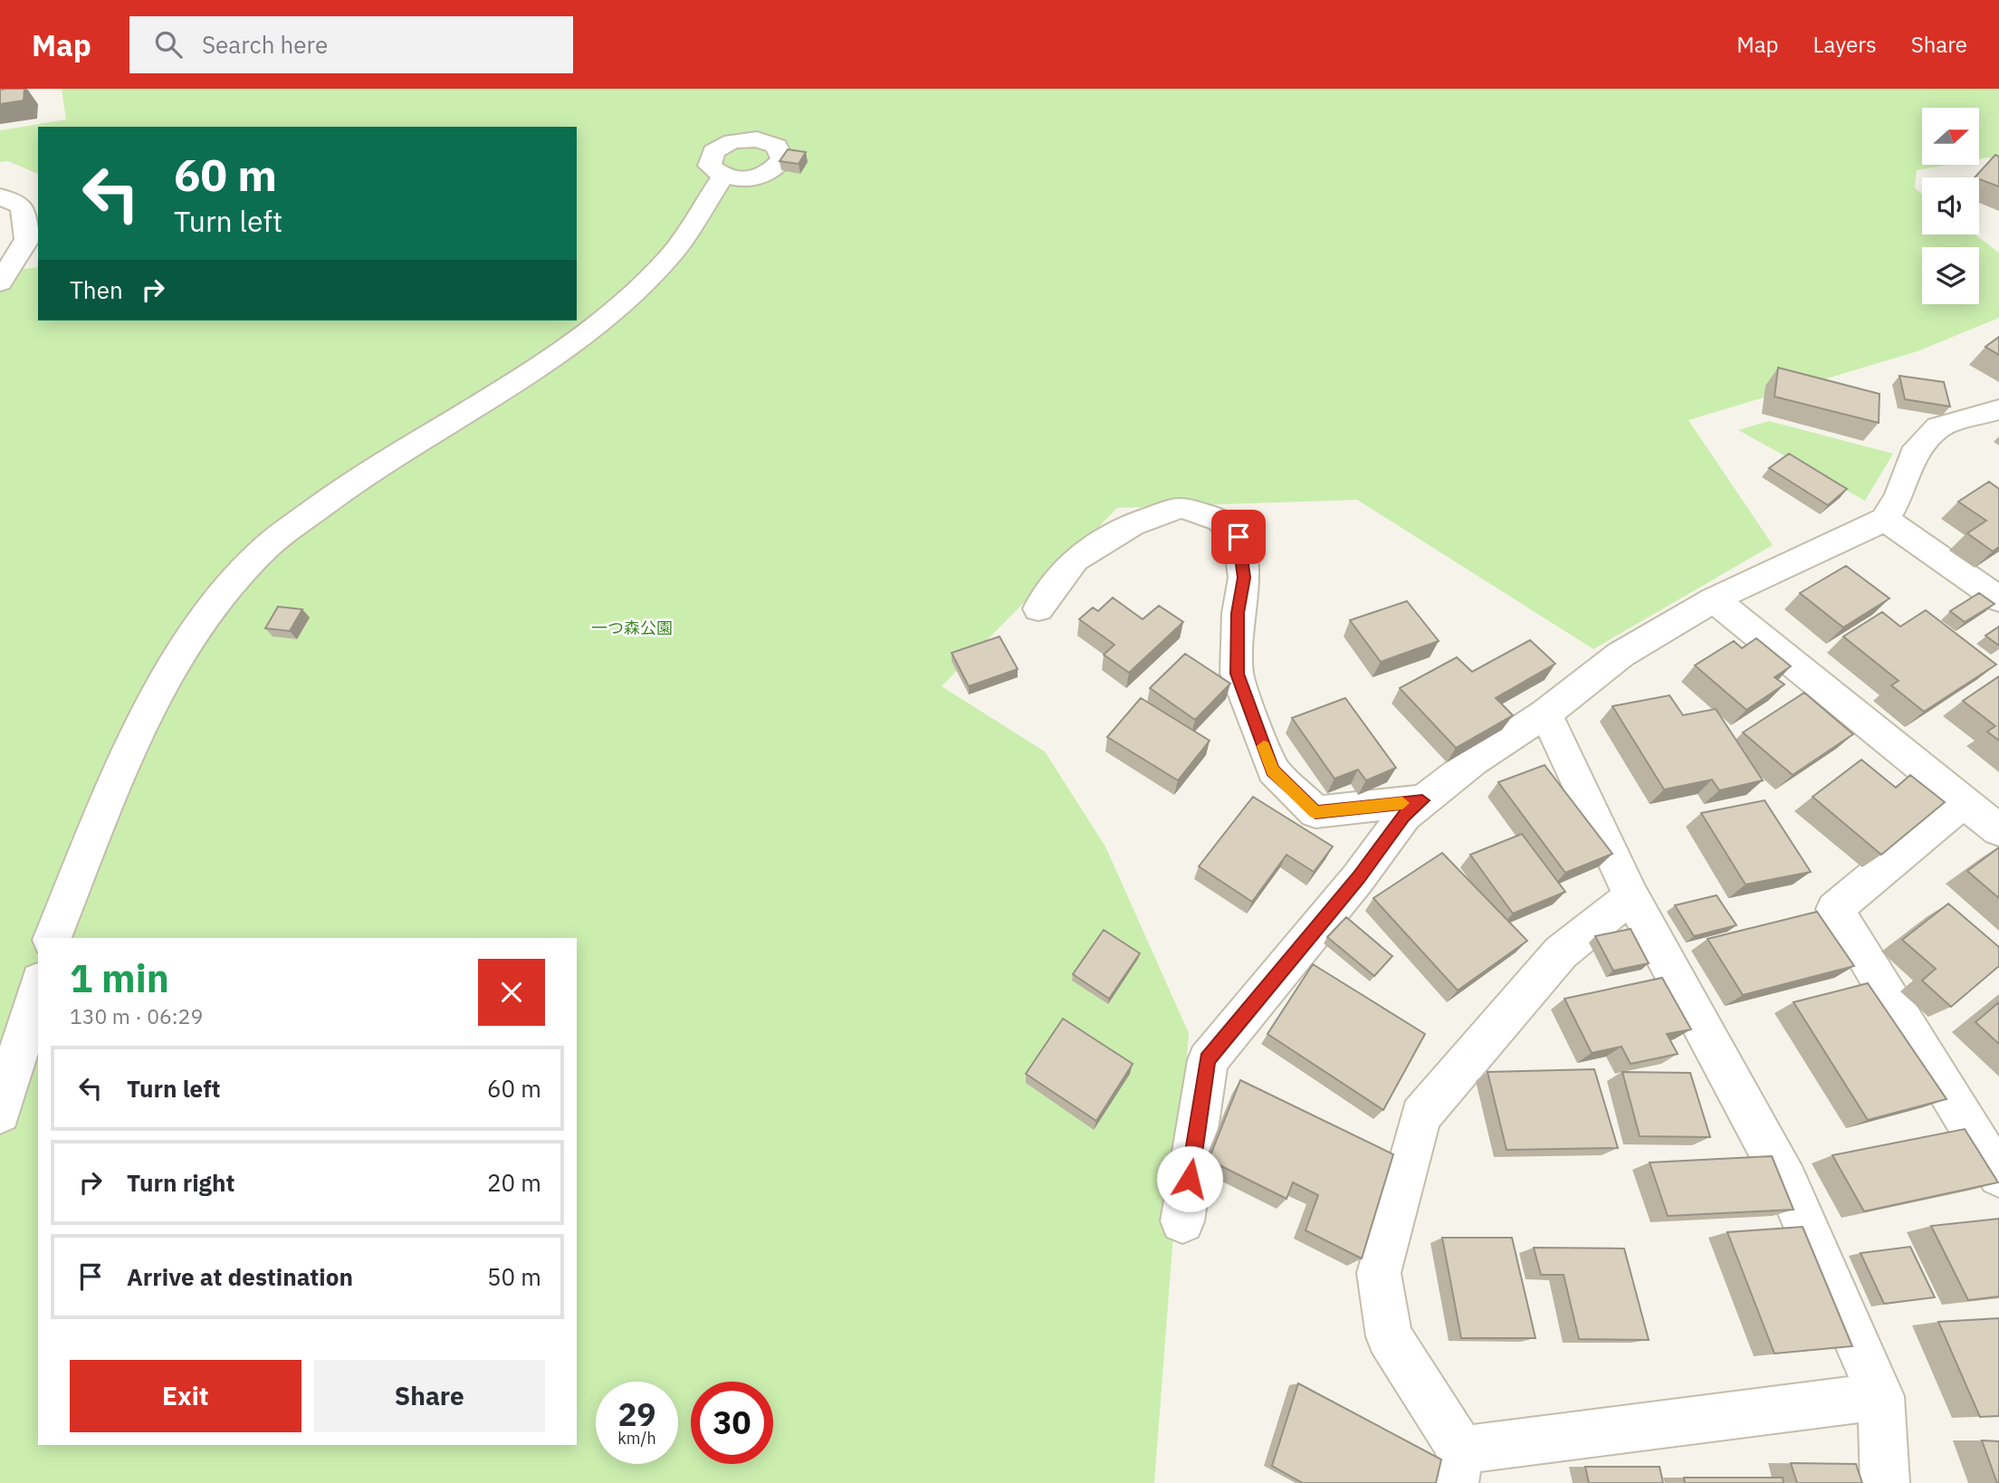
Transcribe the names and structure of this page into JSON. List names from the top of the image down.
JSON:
{
  "parks": ["一つ森公園"],
  "north": "right",
  "page": {
    "header": "Map",
    "search": "Search here",
    "nav": ["Map", "Layers", "Share"],
    "turn": ["60 m", "Turn left"],
    "then": "Then",
    "heading": ["1 min", "130 m · 06:29"],
    "list": [
      {
        "name": "Turn left",
        "value": "60 m"
      },
      {
        "name": "Turn right",
        "value": "20 m"
      },
      {
        "name": "Arrive at destination",
        "value": "50 m"
      }
    ],
    "buttons": ["Exit", "Share"],
    "speed": "29 km/h",
    "limit": "30"
  }
}
